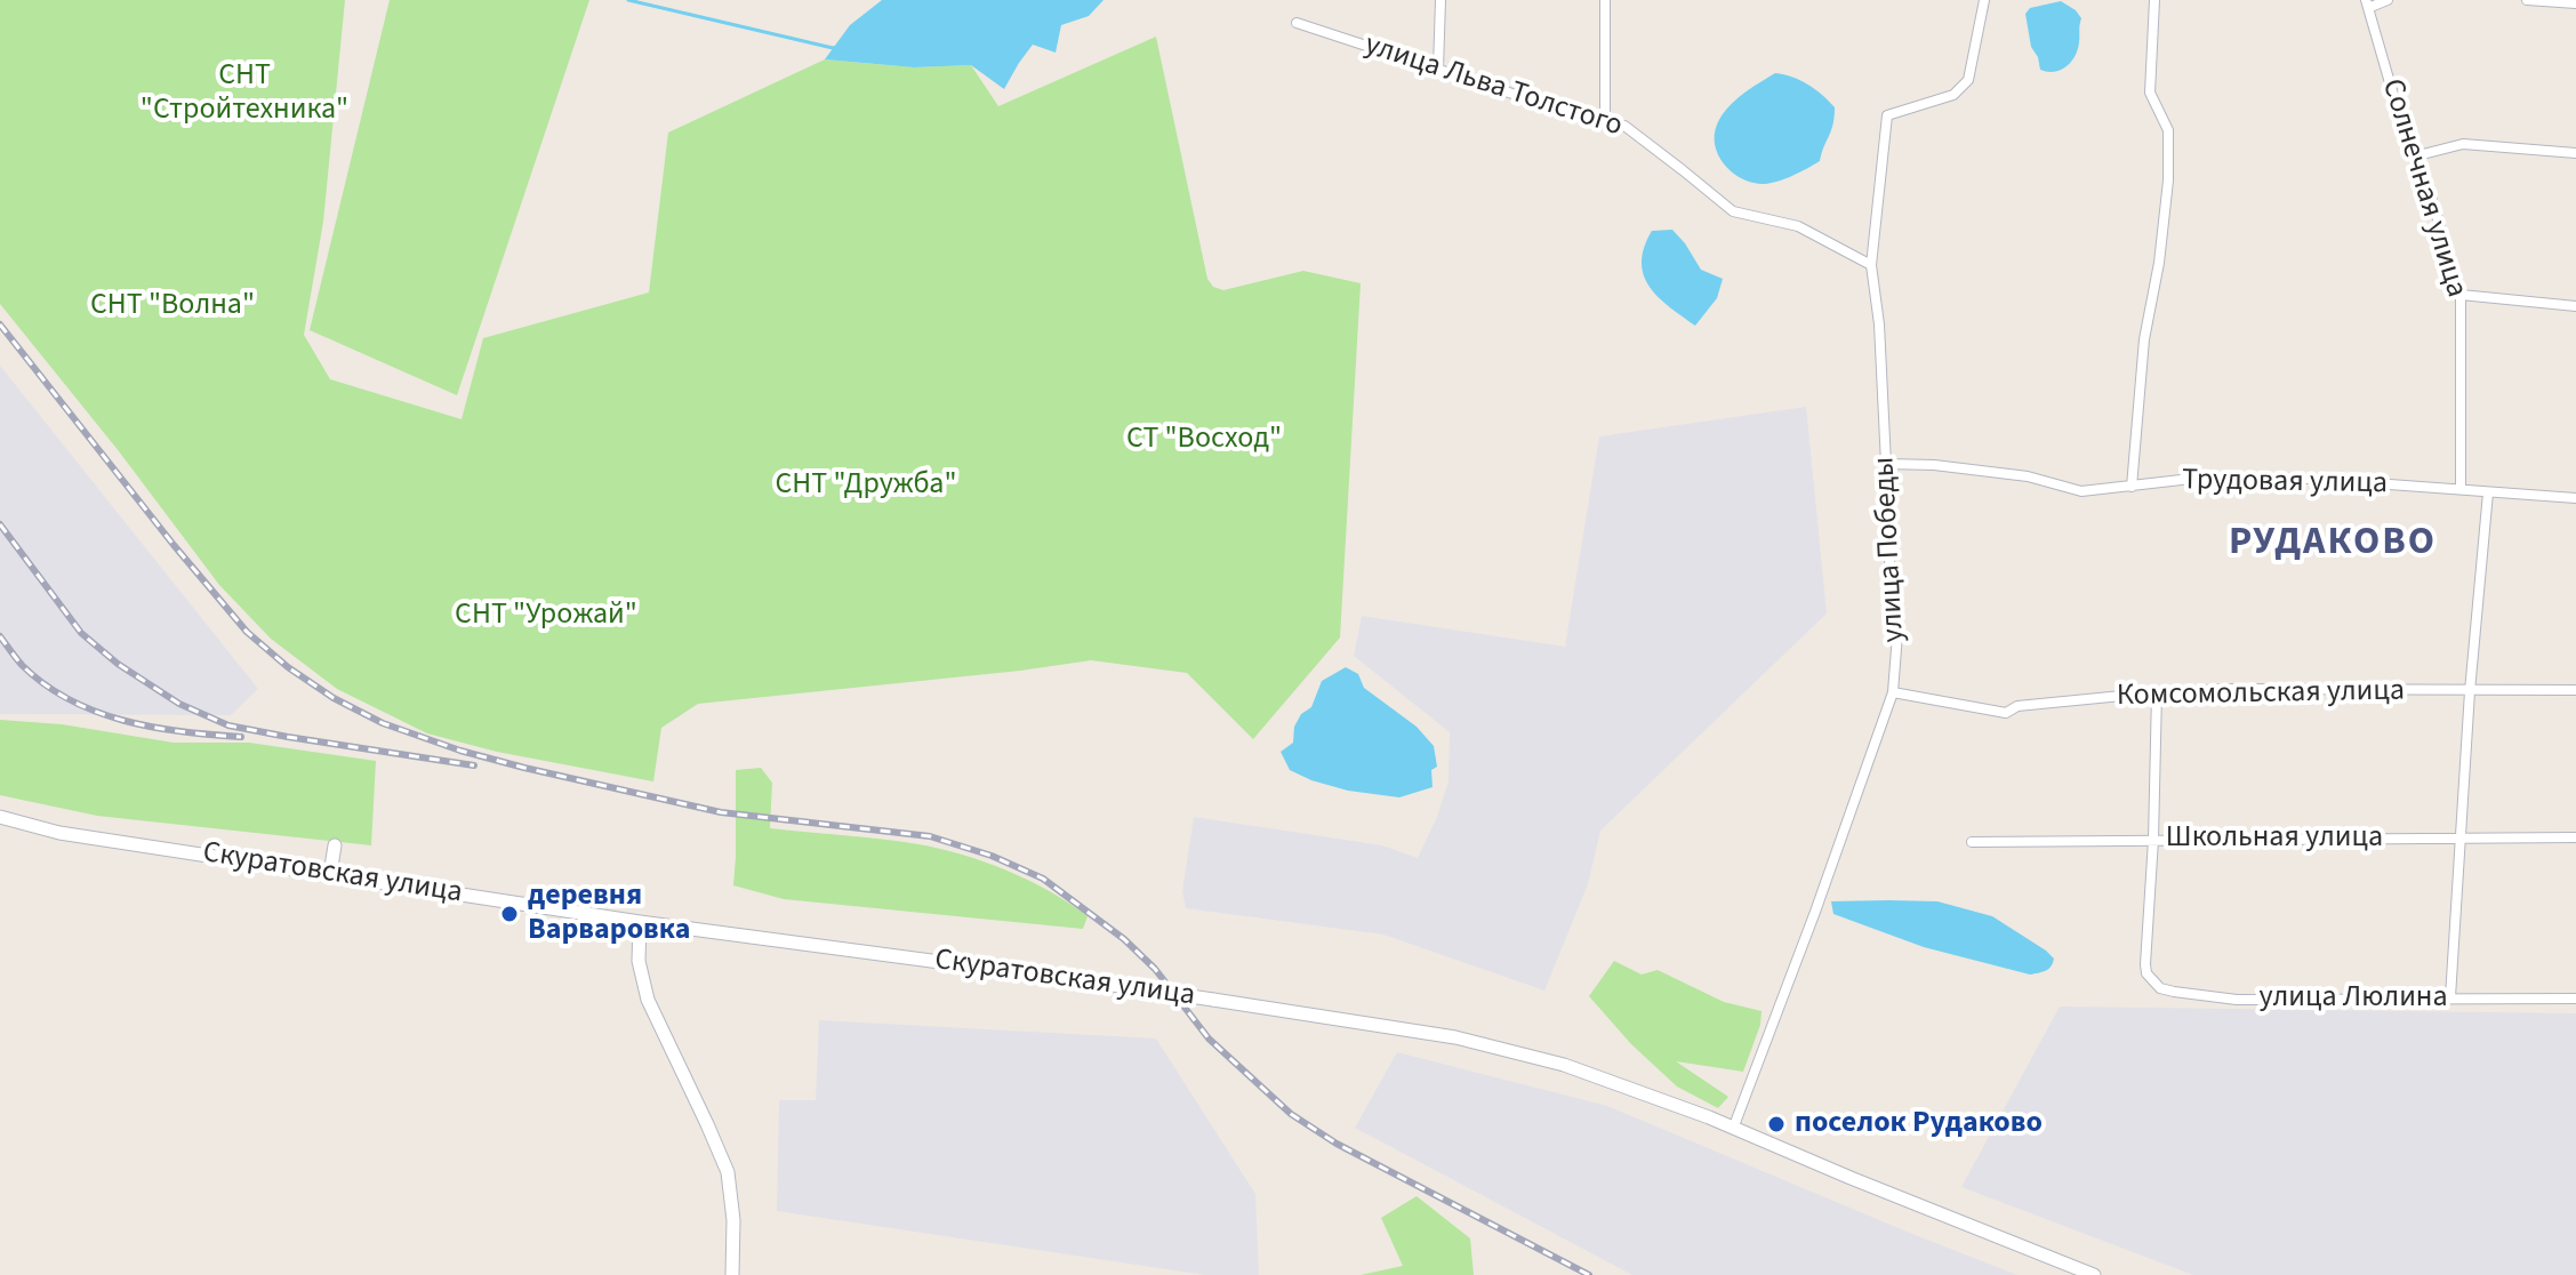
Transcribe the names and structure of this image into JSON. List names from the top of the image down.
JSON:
{
  "streets": {
    "street": [
      "улица Льва Толстого",
      "Солнечная улица",
      "Трудовая улица",
      "улица Победы",
      "Комсомольская улица",
      "Школьная улица",
      "Скуратовская улица",
      "улица Люлина"
    ]
  },
  "crossings": [
    ["улица Льва Толстого", "улица Победы"],
    ["Солнечная улица", "Трудовая улица"],
    ["Трудовая улица", "улица Победы"],
    ["улица Победы", "Комсомольская улица"],
    ["улица Победы", "Скуратовская улица"],
    ["Школьная улица", "улица Люлина"]
  ],
  "districts": ["РУДАКОВО"],
  "parks": [
    "СНТ \"Стройтехника\"",
    "СНТ \"Волна\"",
    "СТ \"Восход\"",
    "СНТ \"Дружба\"",
    "СНТ \"Урожай\""
  ],
  "places": ["деревня Варваровка", "поселок Рудаково"]
}
